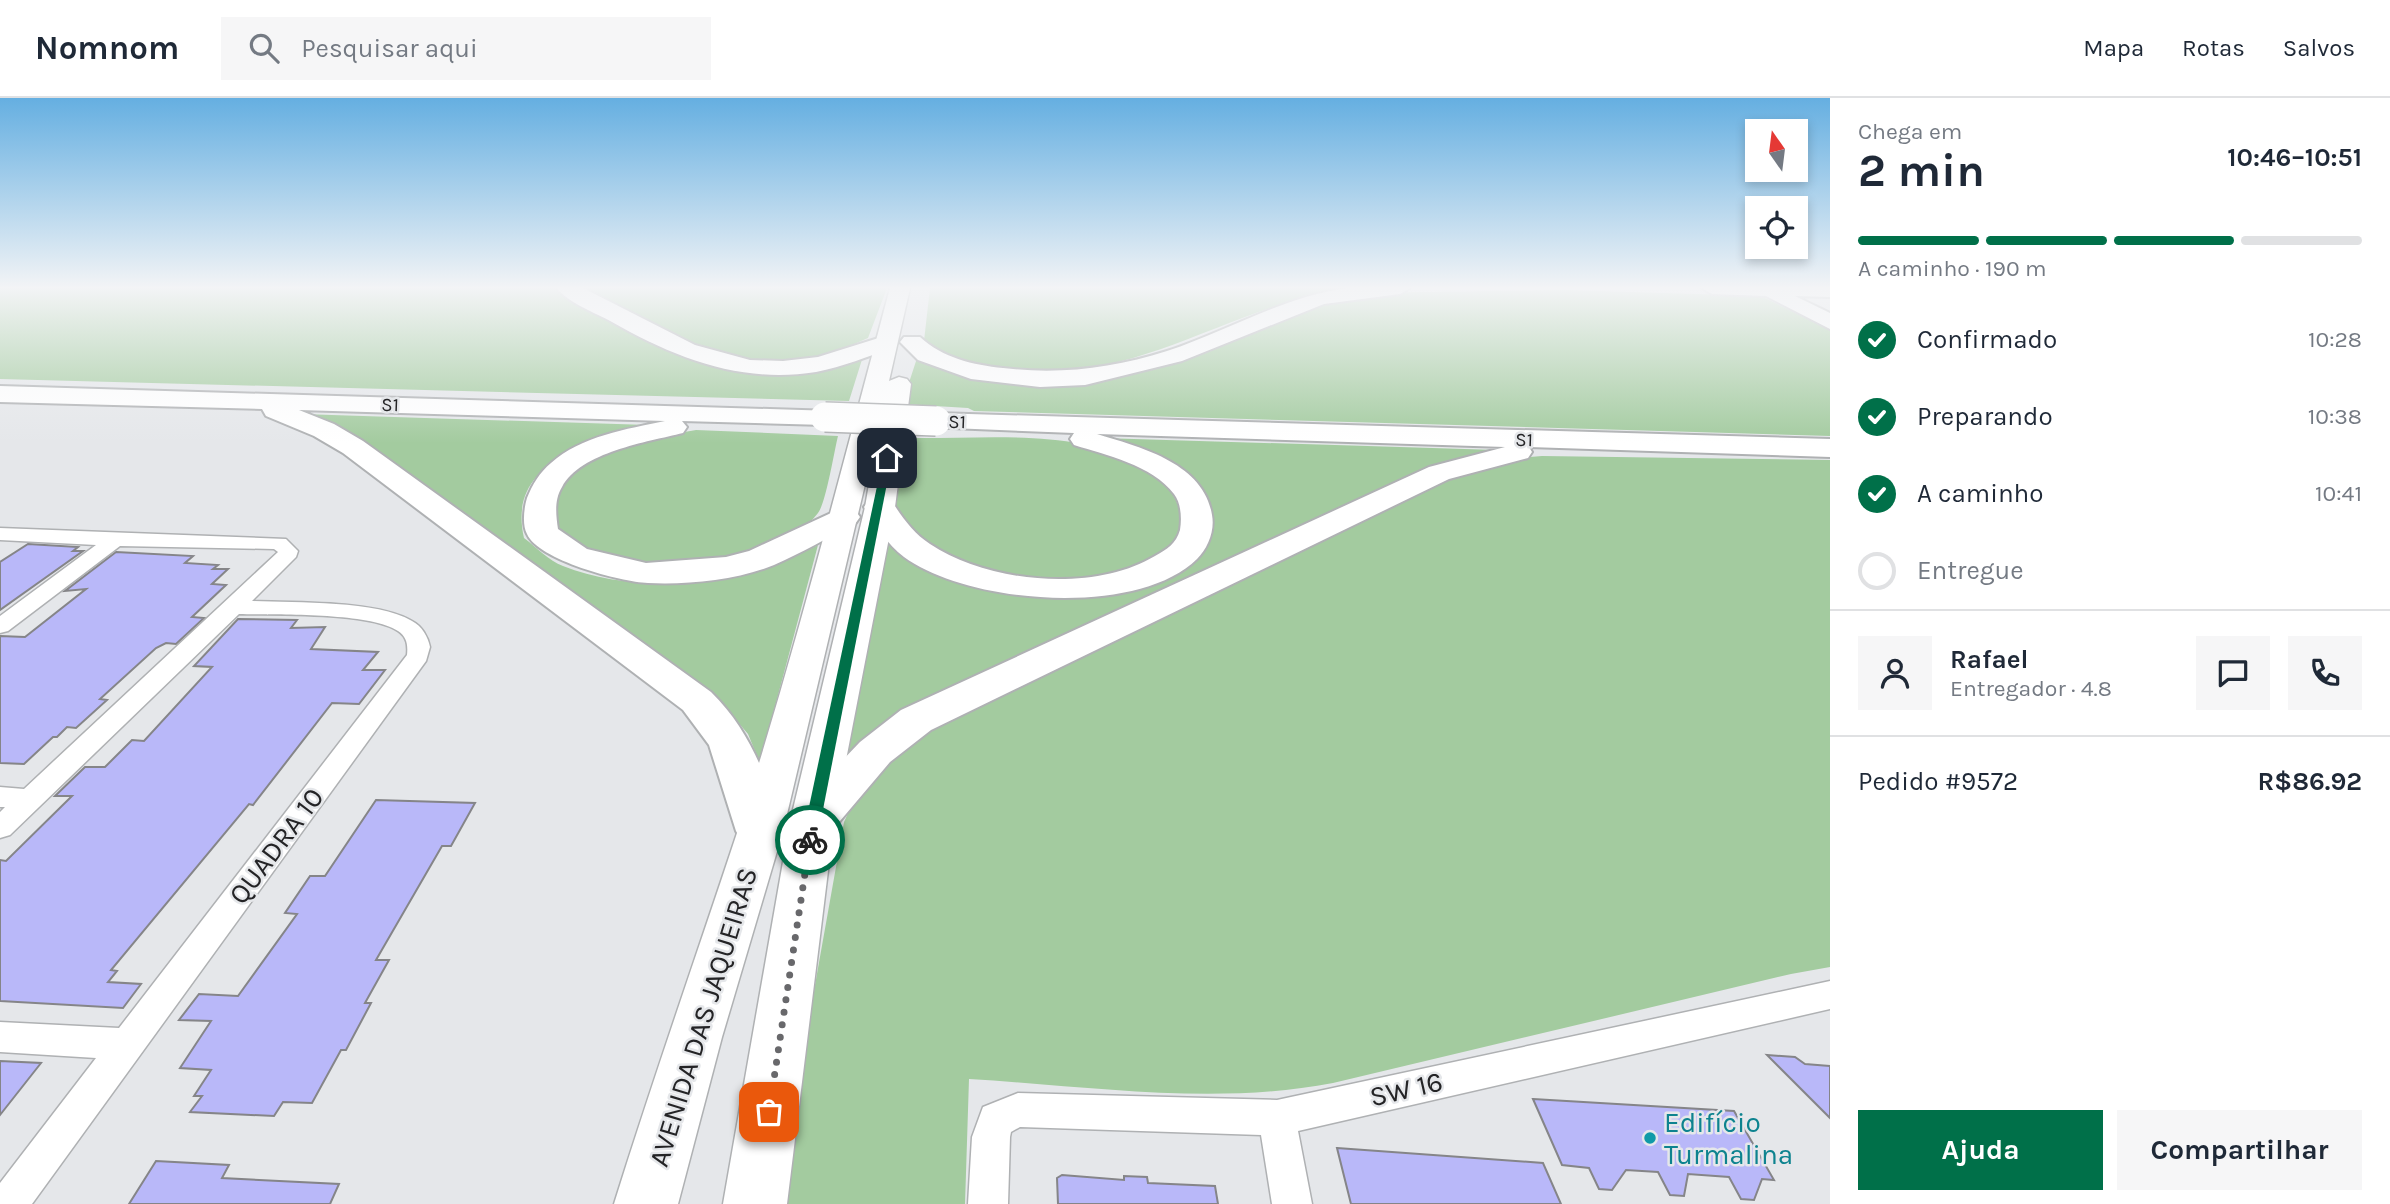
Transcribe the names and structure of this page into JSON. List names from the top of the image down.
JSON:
{
  "streets": {
    "highway": ["S1"],
    "main road": ["AVENIDA DAS JAQUEIRAS"],
    "street": ["QUADRA 10", "SW 16"]
  },
  "places": ["Edifício Turmalina"],
  "north": "top",
  "page": {
    "header": "Nomnom",
    "search": "Pesquisar aqui",
    "nav": ["Mapa", "Rotas", "Salvos"],
    "heading": ["2 min", "Chega em", "10:46–10:51"],
    "panel": [
      "Rafael",
      "Entregador · 4.8",
      "Pedido #9572",
      "R$86.92"
    ],
    "bar": "A caminho · 190 m",
    "list": [
      ["Confirmado", "10:28"],
      ["Preparando", "10:38"],
      ["A caminho", "10:41"],
      "Entregue"
    ],
    "buttons": ["Ajuda", "Compartilhar"]
  }
}
